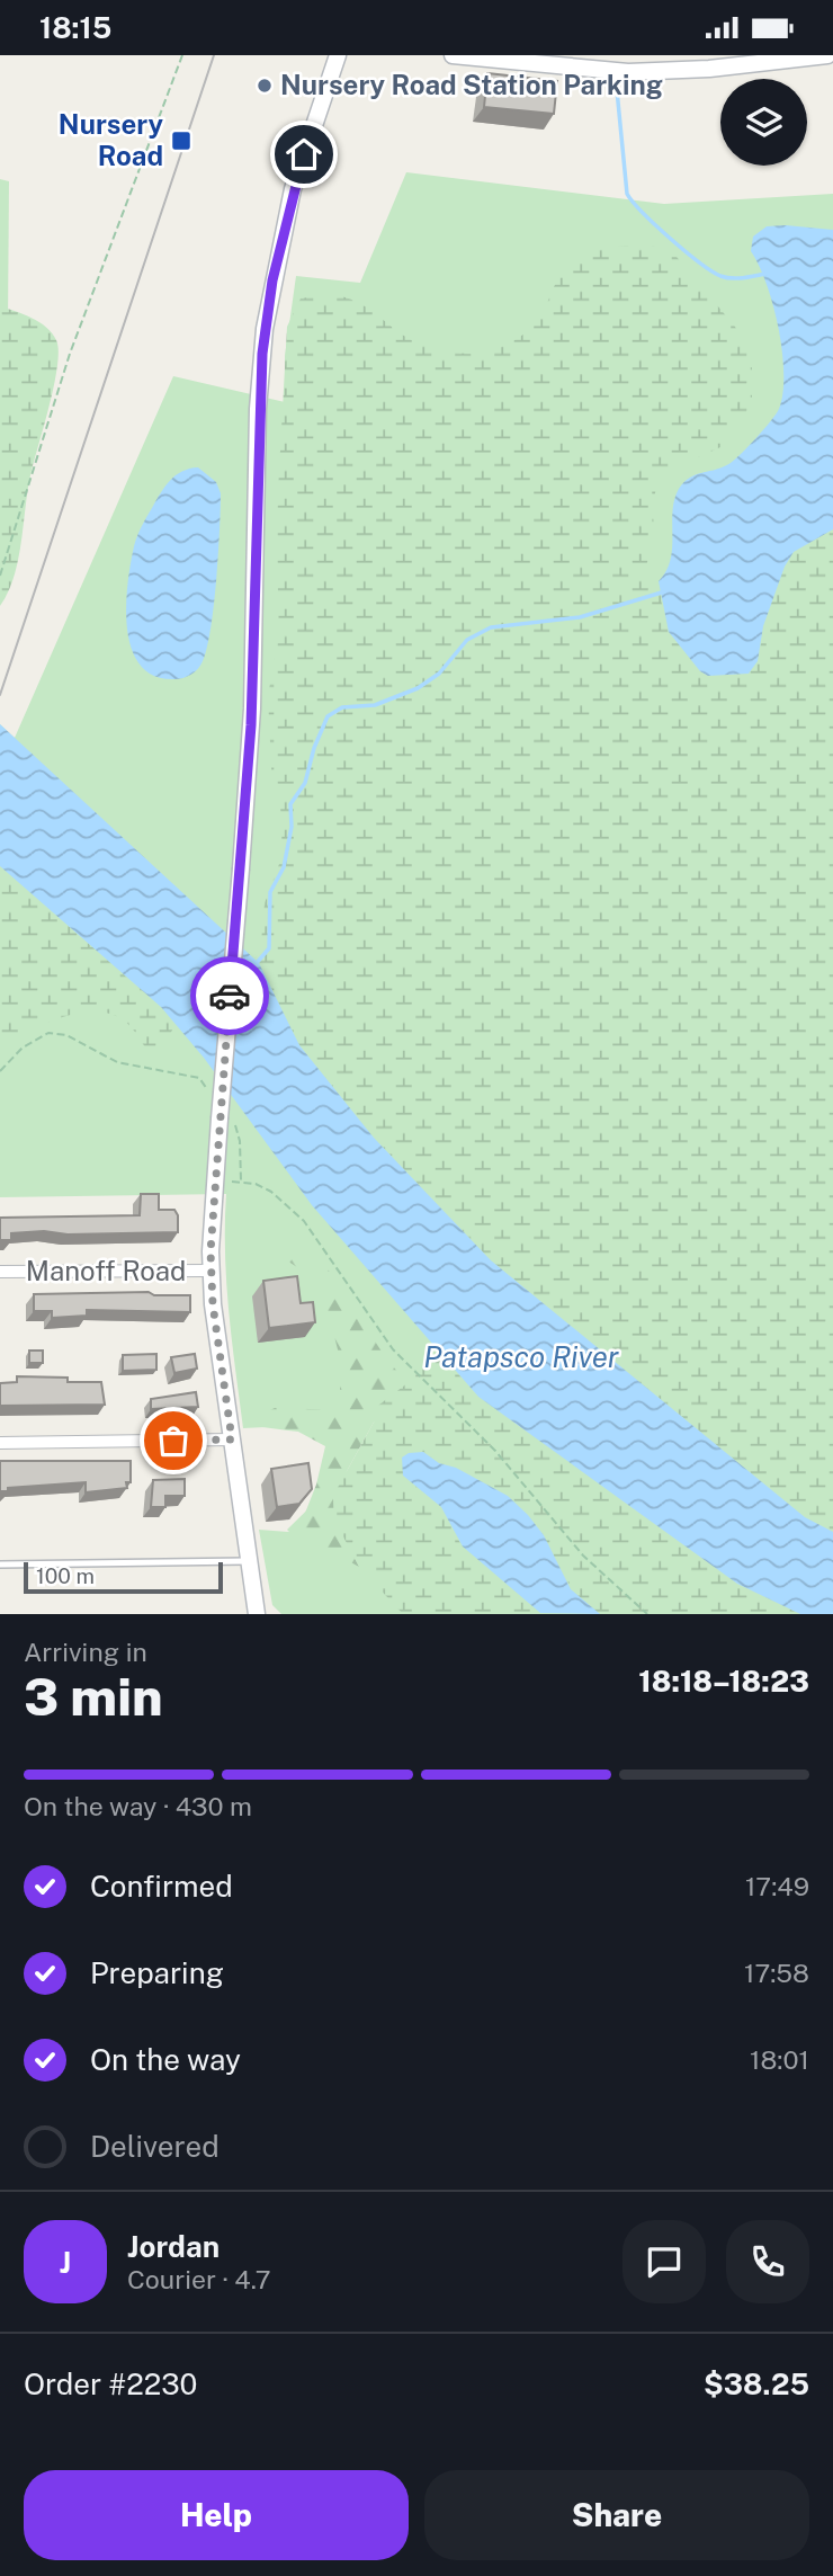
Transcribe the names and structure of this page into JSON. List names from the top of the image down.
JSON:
{
  "streets": {
    "street": ["Manoff Road"]
  },
  "water": ["Patapsco River"],
  "places": {
    "other": ["Nursery Road Station Parking"],
    "transit": ["Nursery Road"]
  },
  "scale_bar": "100 m",
  "page": {
    "status": "18:15",
    "scale": "100 m",
    "heading": ["3 min", "Arriving in", "18:18–18:23"],
    "panel": [
      "Jordan",
      "Courier · 4.7",
      "Order #2230",
      "$38.25"
    ],
    "bar": "On the way · 430 m",
    "list": [
      ["Confirmed", "17:49"],
      ["Preparing", "17:58"],
      ["On the way", "18:01"],
      "Delivered"
    ],
    "round": "J",
    "buttons": ["Help", "Share"]
  }
}
